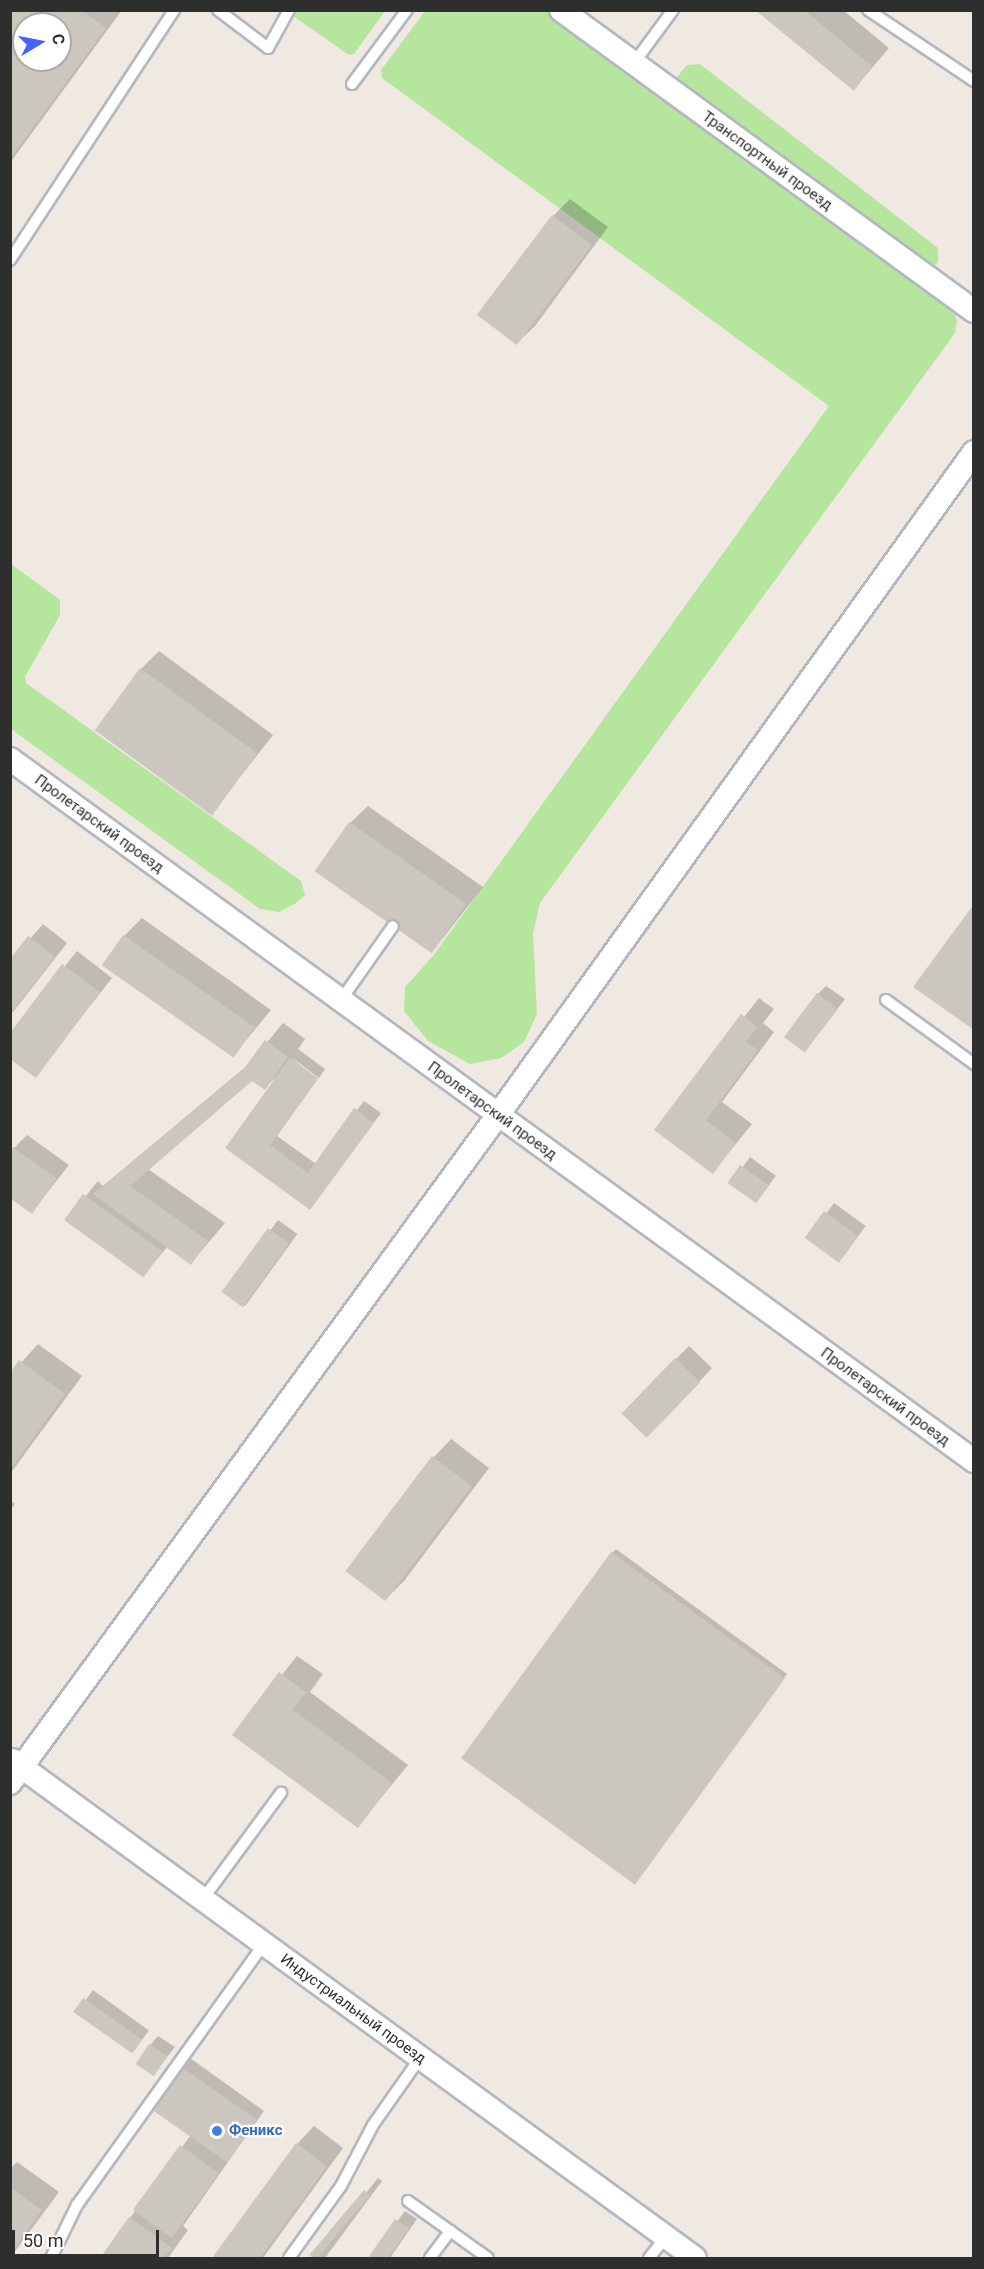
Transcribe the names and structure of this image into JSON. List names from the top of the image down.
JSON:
{
  "streets": {
    "street": ["Транспортный проезд", "Пролетарский проезд", "Индустриальный проезд"]
  },
  "places": ["Феникс"],
  "scale_bar": "50 m",
  "north": "right"
}
